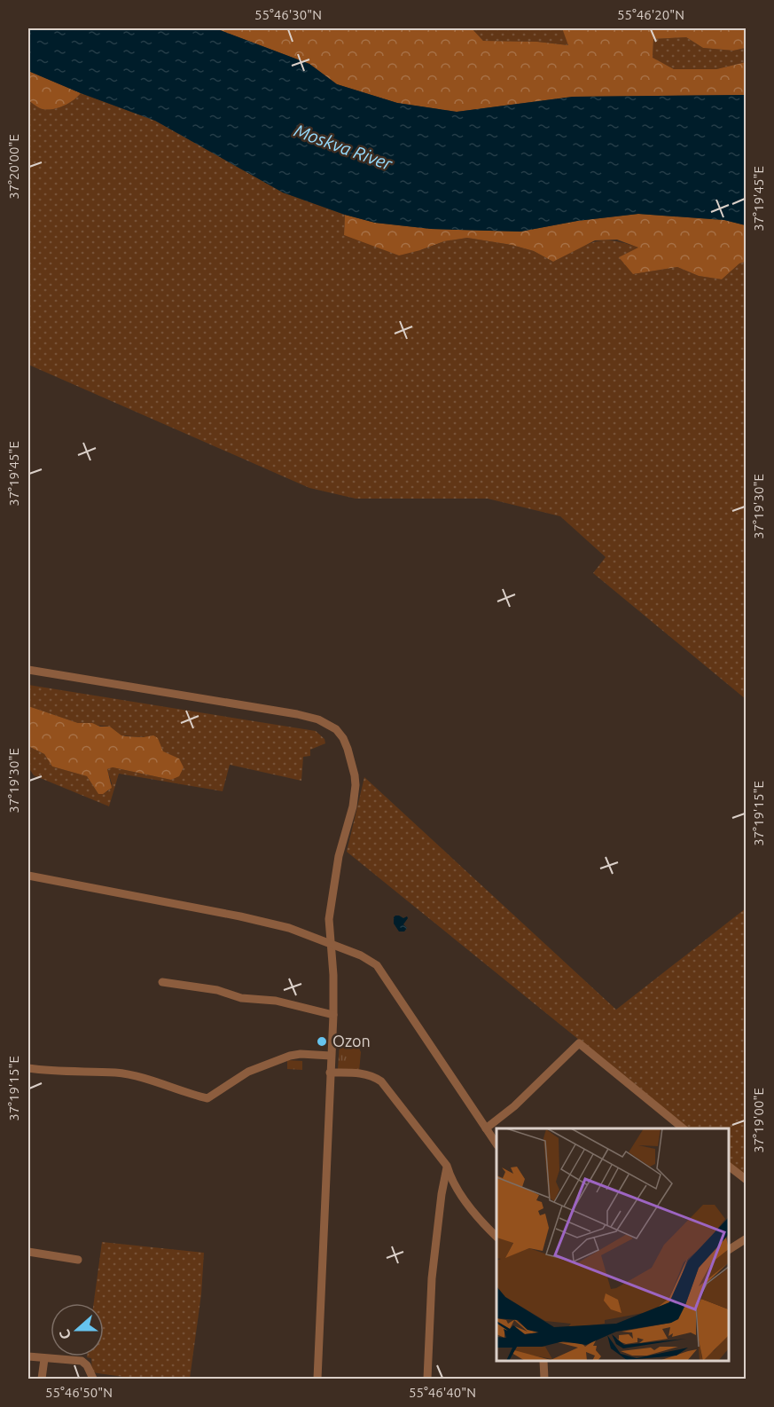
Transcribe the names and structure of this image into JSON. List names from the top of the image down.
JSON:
{
  "water": ["Moskva River"],
  "places": ["Ozon"],
  "north": "left",
  "coordinates": [
    "55°46'30\"N",
    "55°46'20\"N",
    "37°20'00\"E",
    "37°19'45\"E",
    "37°19'30\"E",
    "37°19'15\"E",
    "37°19'00\"E",
    "55°46'50\"N",
    "55°46'40\"N"
  ]
}
